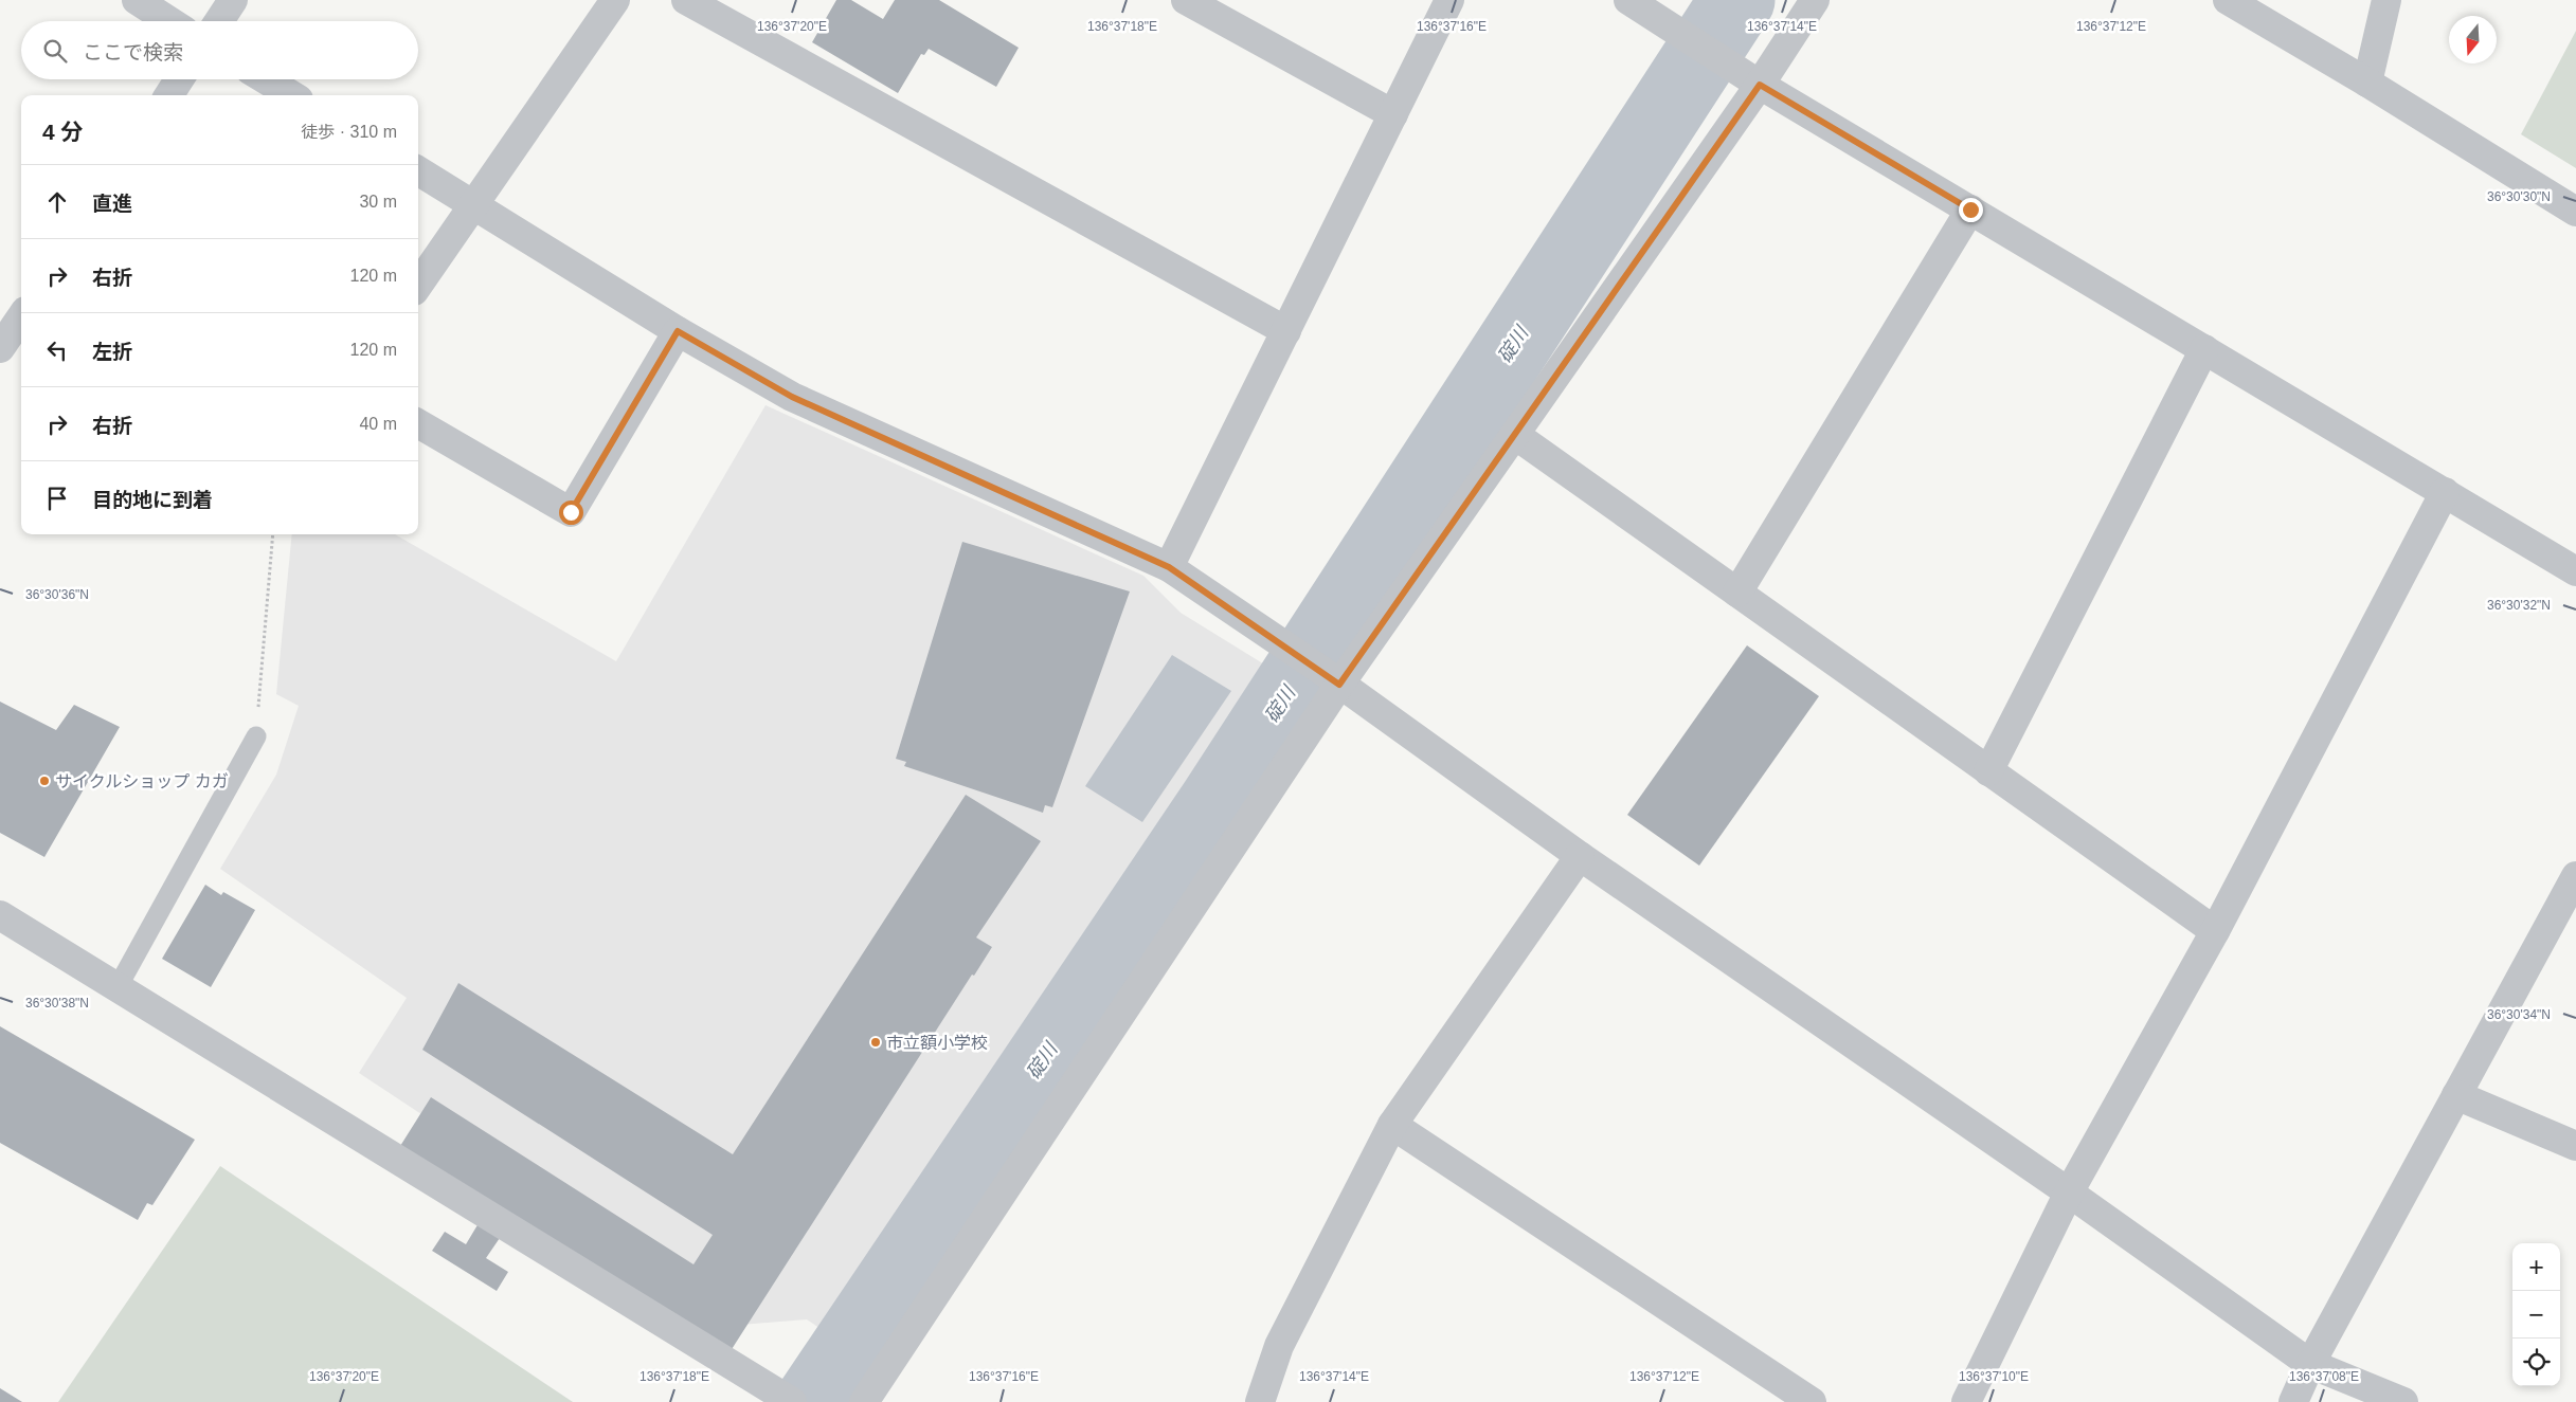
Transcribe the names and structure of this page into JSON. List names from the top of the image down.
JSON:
{
  "water": ["碇川"],
  "places": ["サイクルショップ カガ", "市立額小学校"],
  "north": "bottom",
  "page": {
    "search": "ここで検索",
    "heading": ["4 分", "徒歩 · 310 m"],
    "list": [
      ["直進", "30 m"],
      ["右折", "120 m"],
      ["左折", "120 m"],
      ["右折", "40 m"],
      "目的地に到着"
    ],
    "map_buttons": ["+", "−"]
  },
  "coordinates": [
    "136°37'20\"E",
    "136°37'18\"E",
    "136°37'16\"E",
    "136°37'14\"E",
    "136°37'12\"E",
    "36°30'30\"N",
    "36°30'36\"N",
    "36°30'32\"N",
    "36°30'38\"N",
    "36°30'34\"N",
    "136°37'10\"E",
    "136°37'08\"E"
  ]
}
